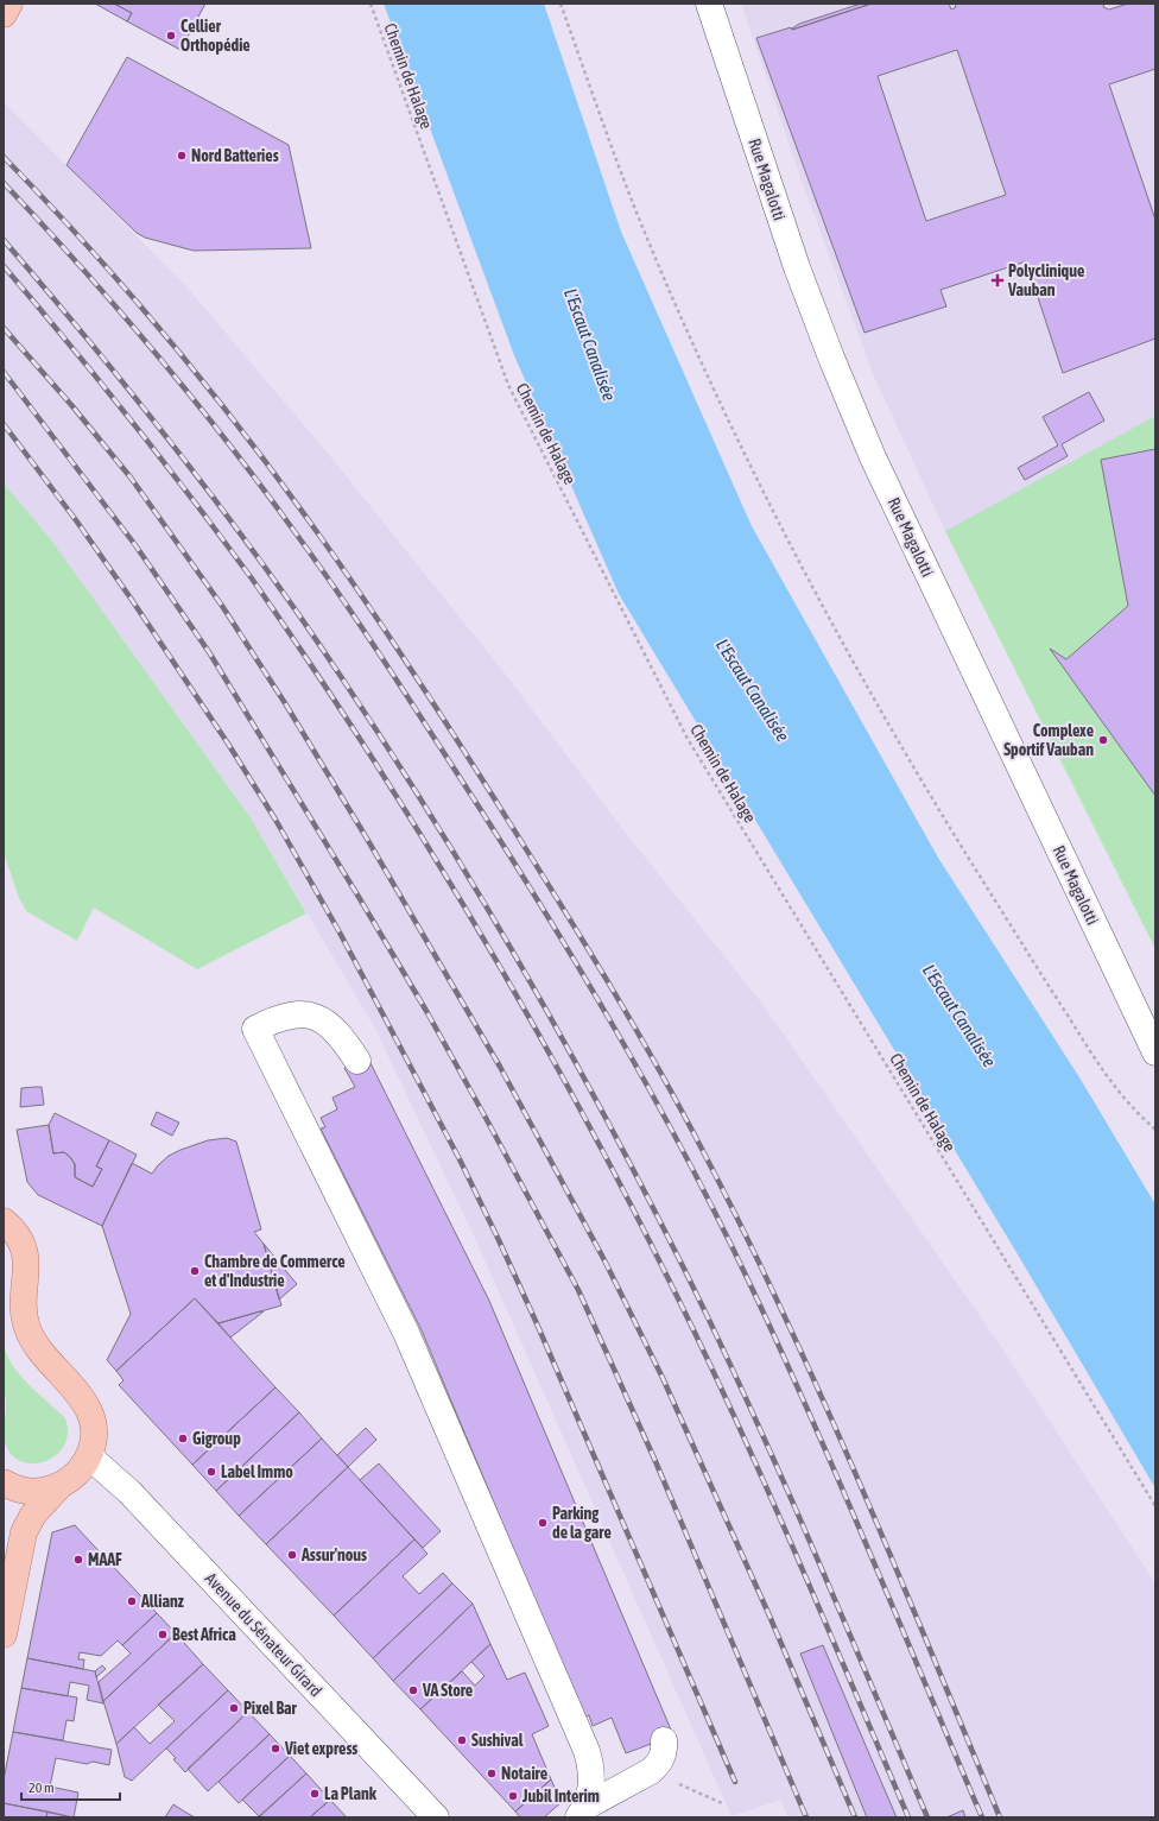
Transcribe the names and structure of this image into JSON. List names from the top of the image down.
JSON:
{
  "streets": {
    "street": ["Rue Magalotti", "Avenue du Sénateur Girard"],
    "path": ["Chemin de Halage"]
  },
  "water": ["L'Escaut Canalisée"],
  "places": {
    "other": [
      "Cellier Orthopédie",
      "Nord Batteries",
      "Complexe Sportif Vauban",
      "Chambre de Commerce et d'Industrie",
      "Gigroup",
      "Label Immo",
      "Parking de la gare",
      "Assur'nous",
      "MAAF",
      "Allianz",
      "Best Africa",
      "VA Store",
      "Pixel Bar",
      "Sushival",
      "Viet express",
      "Notaire",
      "La Plank",
      "Jubil Interim"
    ],
    "health": ["Polyclinique Vauban"]
  },
  "scale_bar": "20 m"
}
